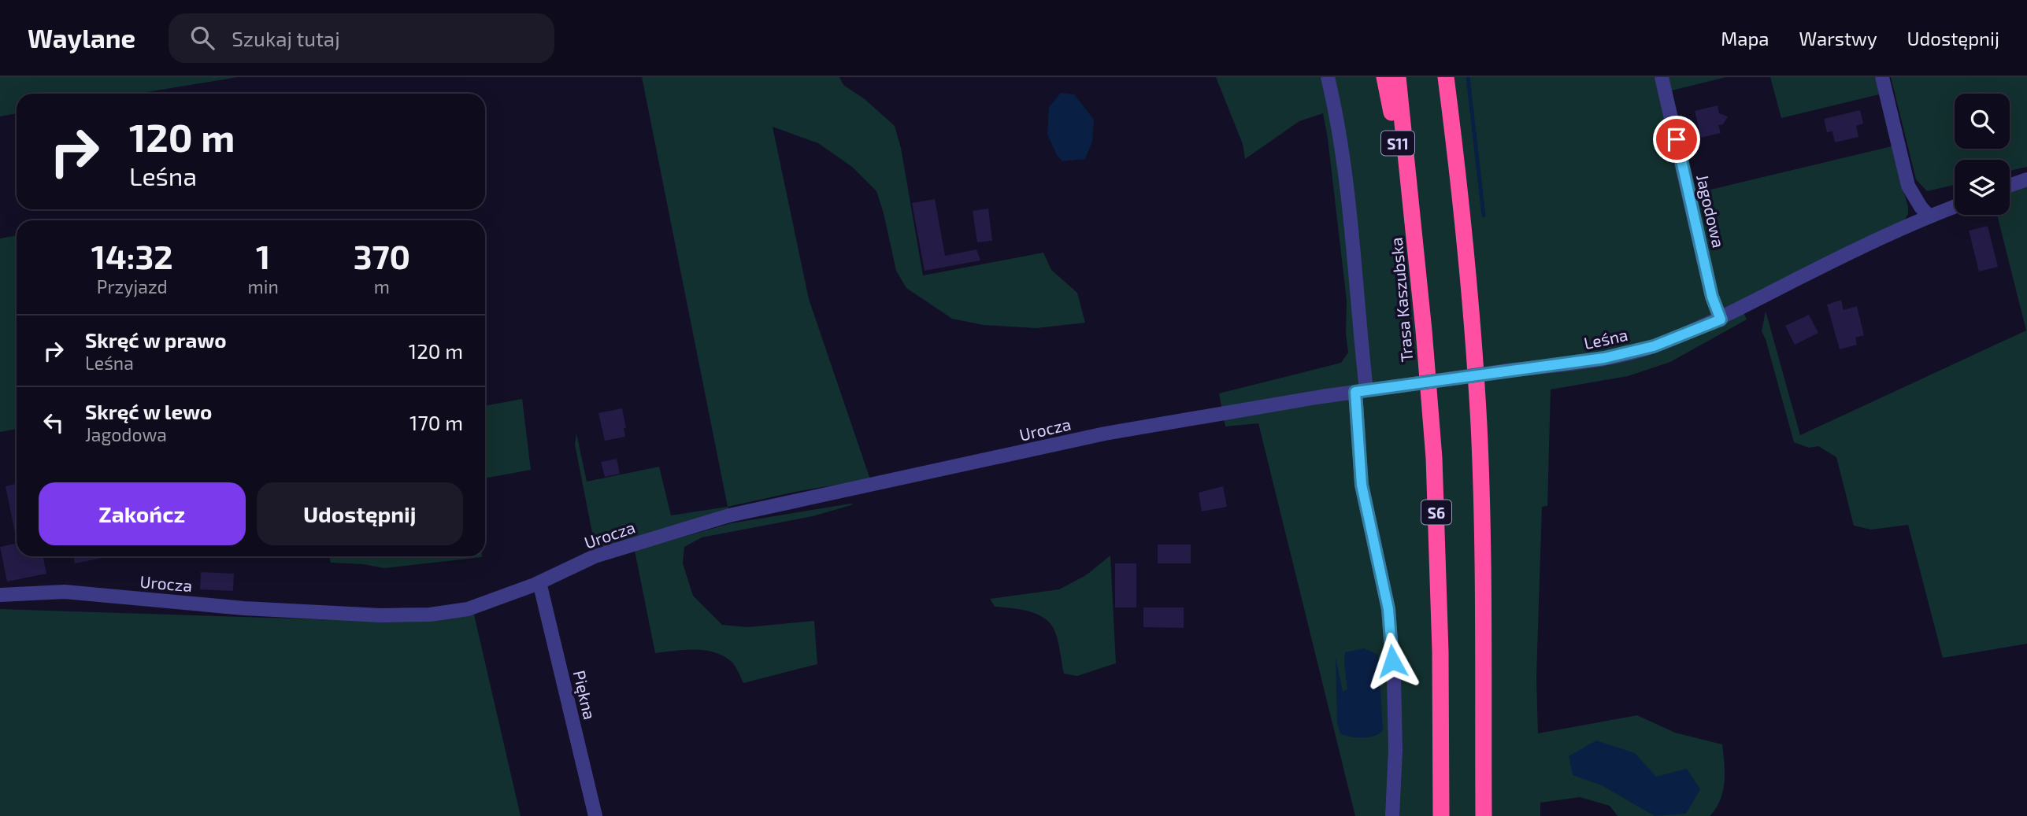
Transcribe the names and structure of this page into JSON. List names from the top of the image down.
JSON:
{
  "streets": {
    "highway": ["S11", "Trasa Kaszubska", "S6"],
    "street": [
      "Jagodowa",
      "Leśna",
      "Urocza",
      "Piękna"
    ]
  },
  "crossings": [
    ["S11", "Trasa Kaszubska"],
    ["Jagodowa", "Leśna"],
    ["Leśna", "Urocza"],
    ["Urocza", "Piękna"]
  ],
  "page": {
    "header": "Waylane",
    "search": "Szukaj tutaj",
    "nav": ["Mapa", "Warstwy", "Udostępnij"],
    "turn": ["120 m", "Leśna"],
    "eta": [
      "14:32",
      "Przyjazd",
      "1",
      "min",
      "370",
      "m"
    ],
    "list": [
      {
        "name": "Skręć w prawo",
        "note": "Leśna",
        "value": "120 m"
      },
      {
        "name": "Skręć w lewo",
        "note": "Jagodowa",
        "value": "170 m"
      }
    ],
    "buttons": ["Zakończ", "Udostępnij"]
  }
}
